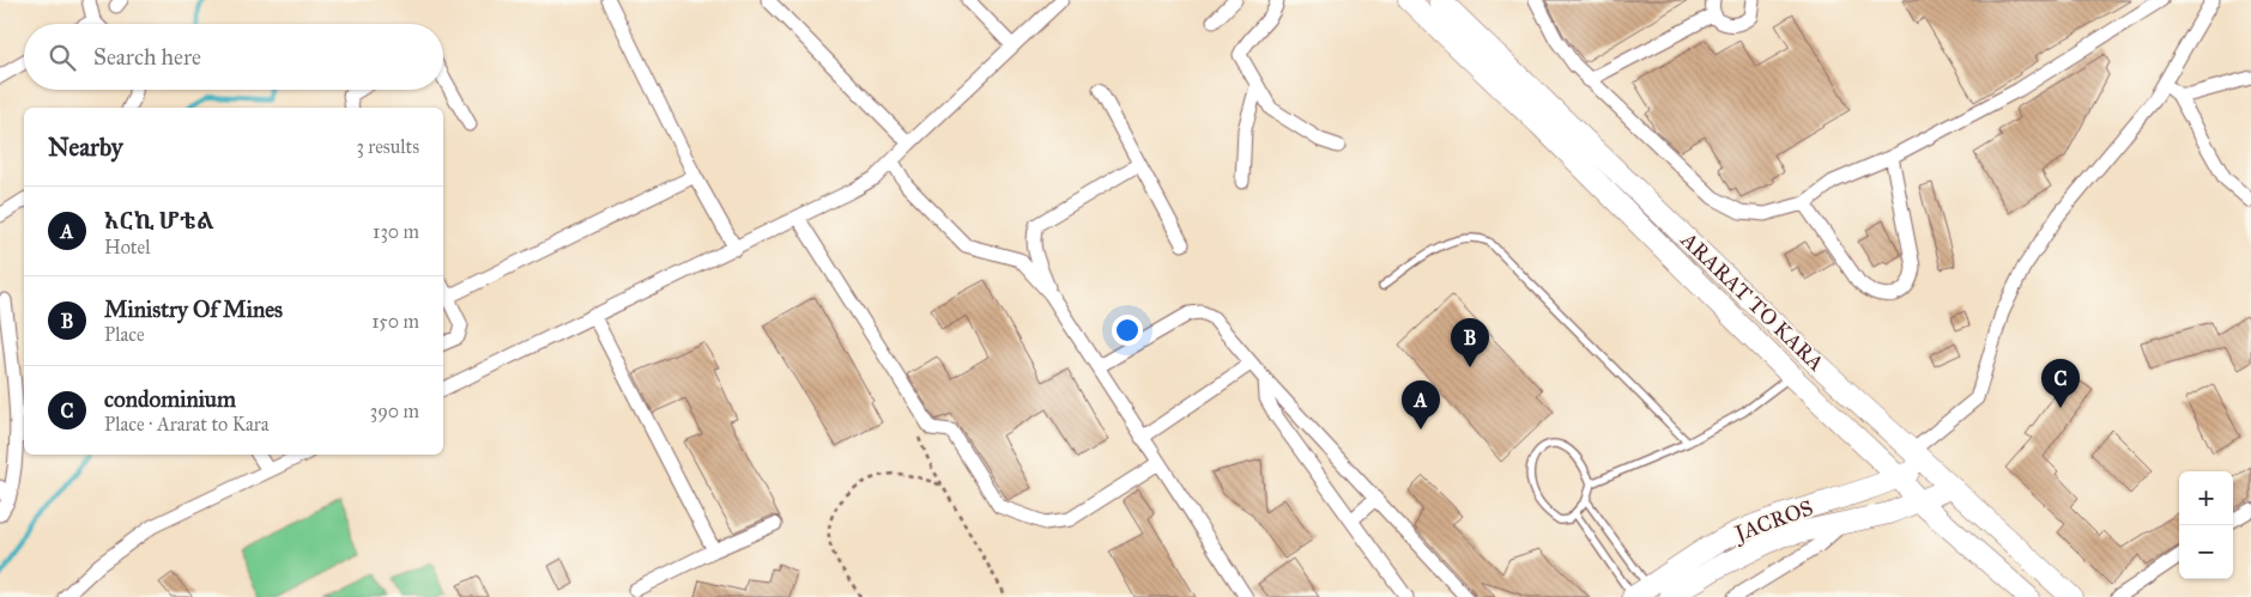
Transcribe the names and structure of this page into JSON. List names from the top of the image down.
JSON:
{
  "streets": {
    "main road": ["ARARAT TO KARA", "JACROS"]
  },
  "crossings": [
    ["ARARAT TO KARA", "JACROS"]
  ],
  "page": {
    "search": "Search here",
    "heading": ["Nearby", "3 results"],
    "list": [
      {
        "mark": "A",
        "name": "አርኪ ሆቴል",
        "note": "Hotel",
        "value": "130 m"
      },
      {
        "mark": "B",
        "name": "Ministry Of Mines",
        "note": "Place",
        "value": "150 m"
      },
      {
        "mark": "C",
        "name": "condominium",
        "note": "Place · Ararat to Kara",
        "value": "390 m"
      }
    ],
    "pins": ["B", "C", "A"],
    "map_buttons": ["+", "−"]
  }
}
